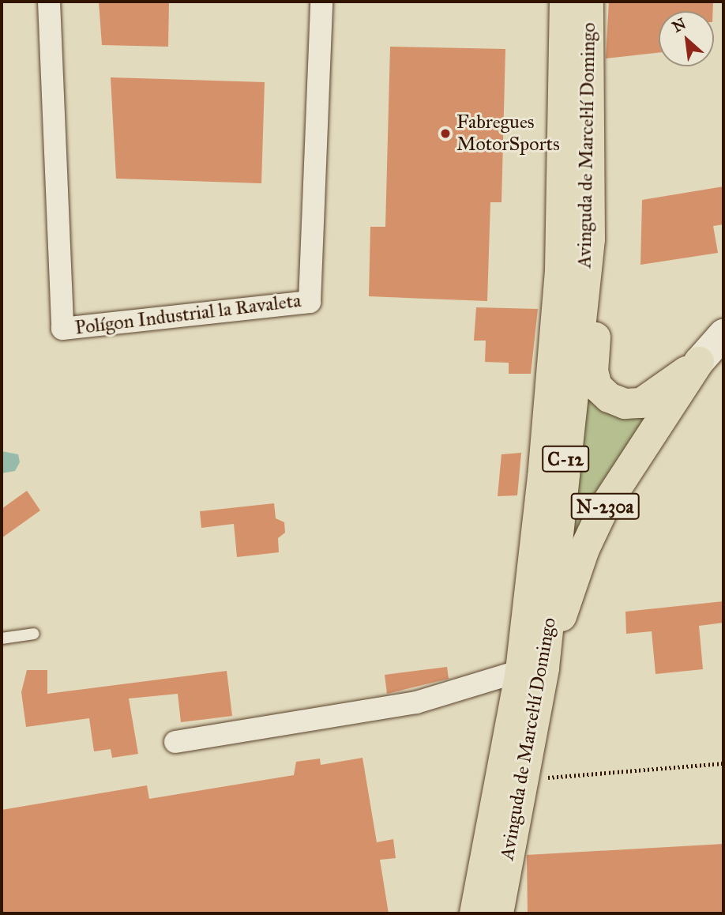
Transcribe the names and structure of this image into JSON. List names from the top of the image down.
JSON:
{
  "streets": {
    "main road": ["Avinguda de Marcel·lí Domingo", "C-12", "N-230a"],
    "street": ["Polígon Industrial la Ravaleta"]
  },
  "crossings": [
    ["Avinguda de Marcel·lí Domingo", "C-12"],
    ["Avinguda de Marcel·lí Domingo", "N-230a"],
    ["C-12", "N-230a"]
  ],
  "places": ["Fabregues MotorSports"],
  "north": "top left"
}
